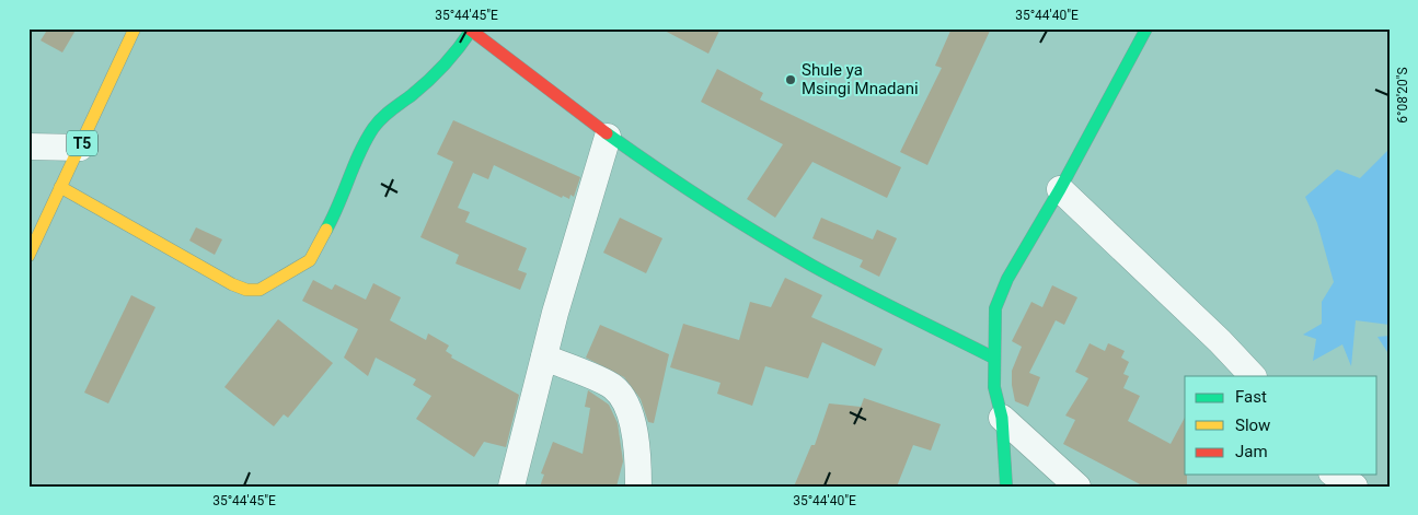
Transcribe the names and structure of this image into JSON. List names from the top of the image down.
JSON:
{
  "streets": {
    "main road": ["T5"]
  },
  "places": ["Shule ya Msingi Mnadani"],
  "legend": ["Fast", "Slow", "Jam"],
  "coordinates": ["35°44'45\"E", "35°44'40\"E", "6°08'20\"S"]
}
